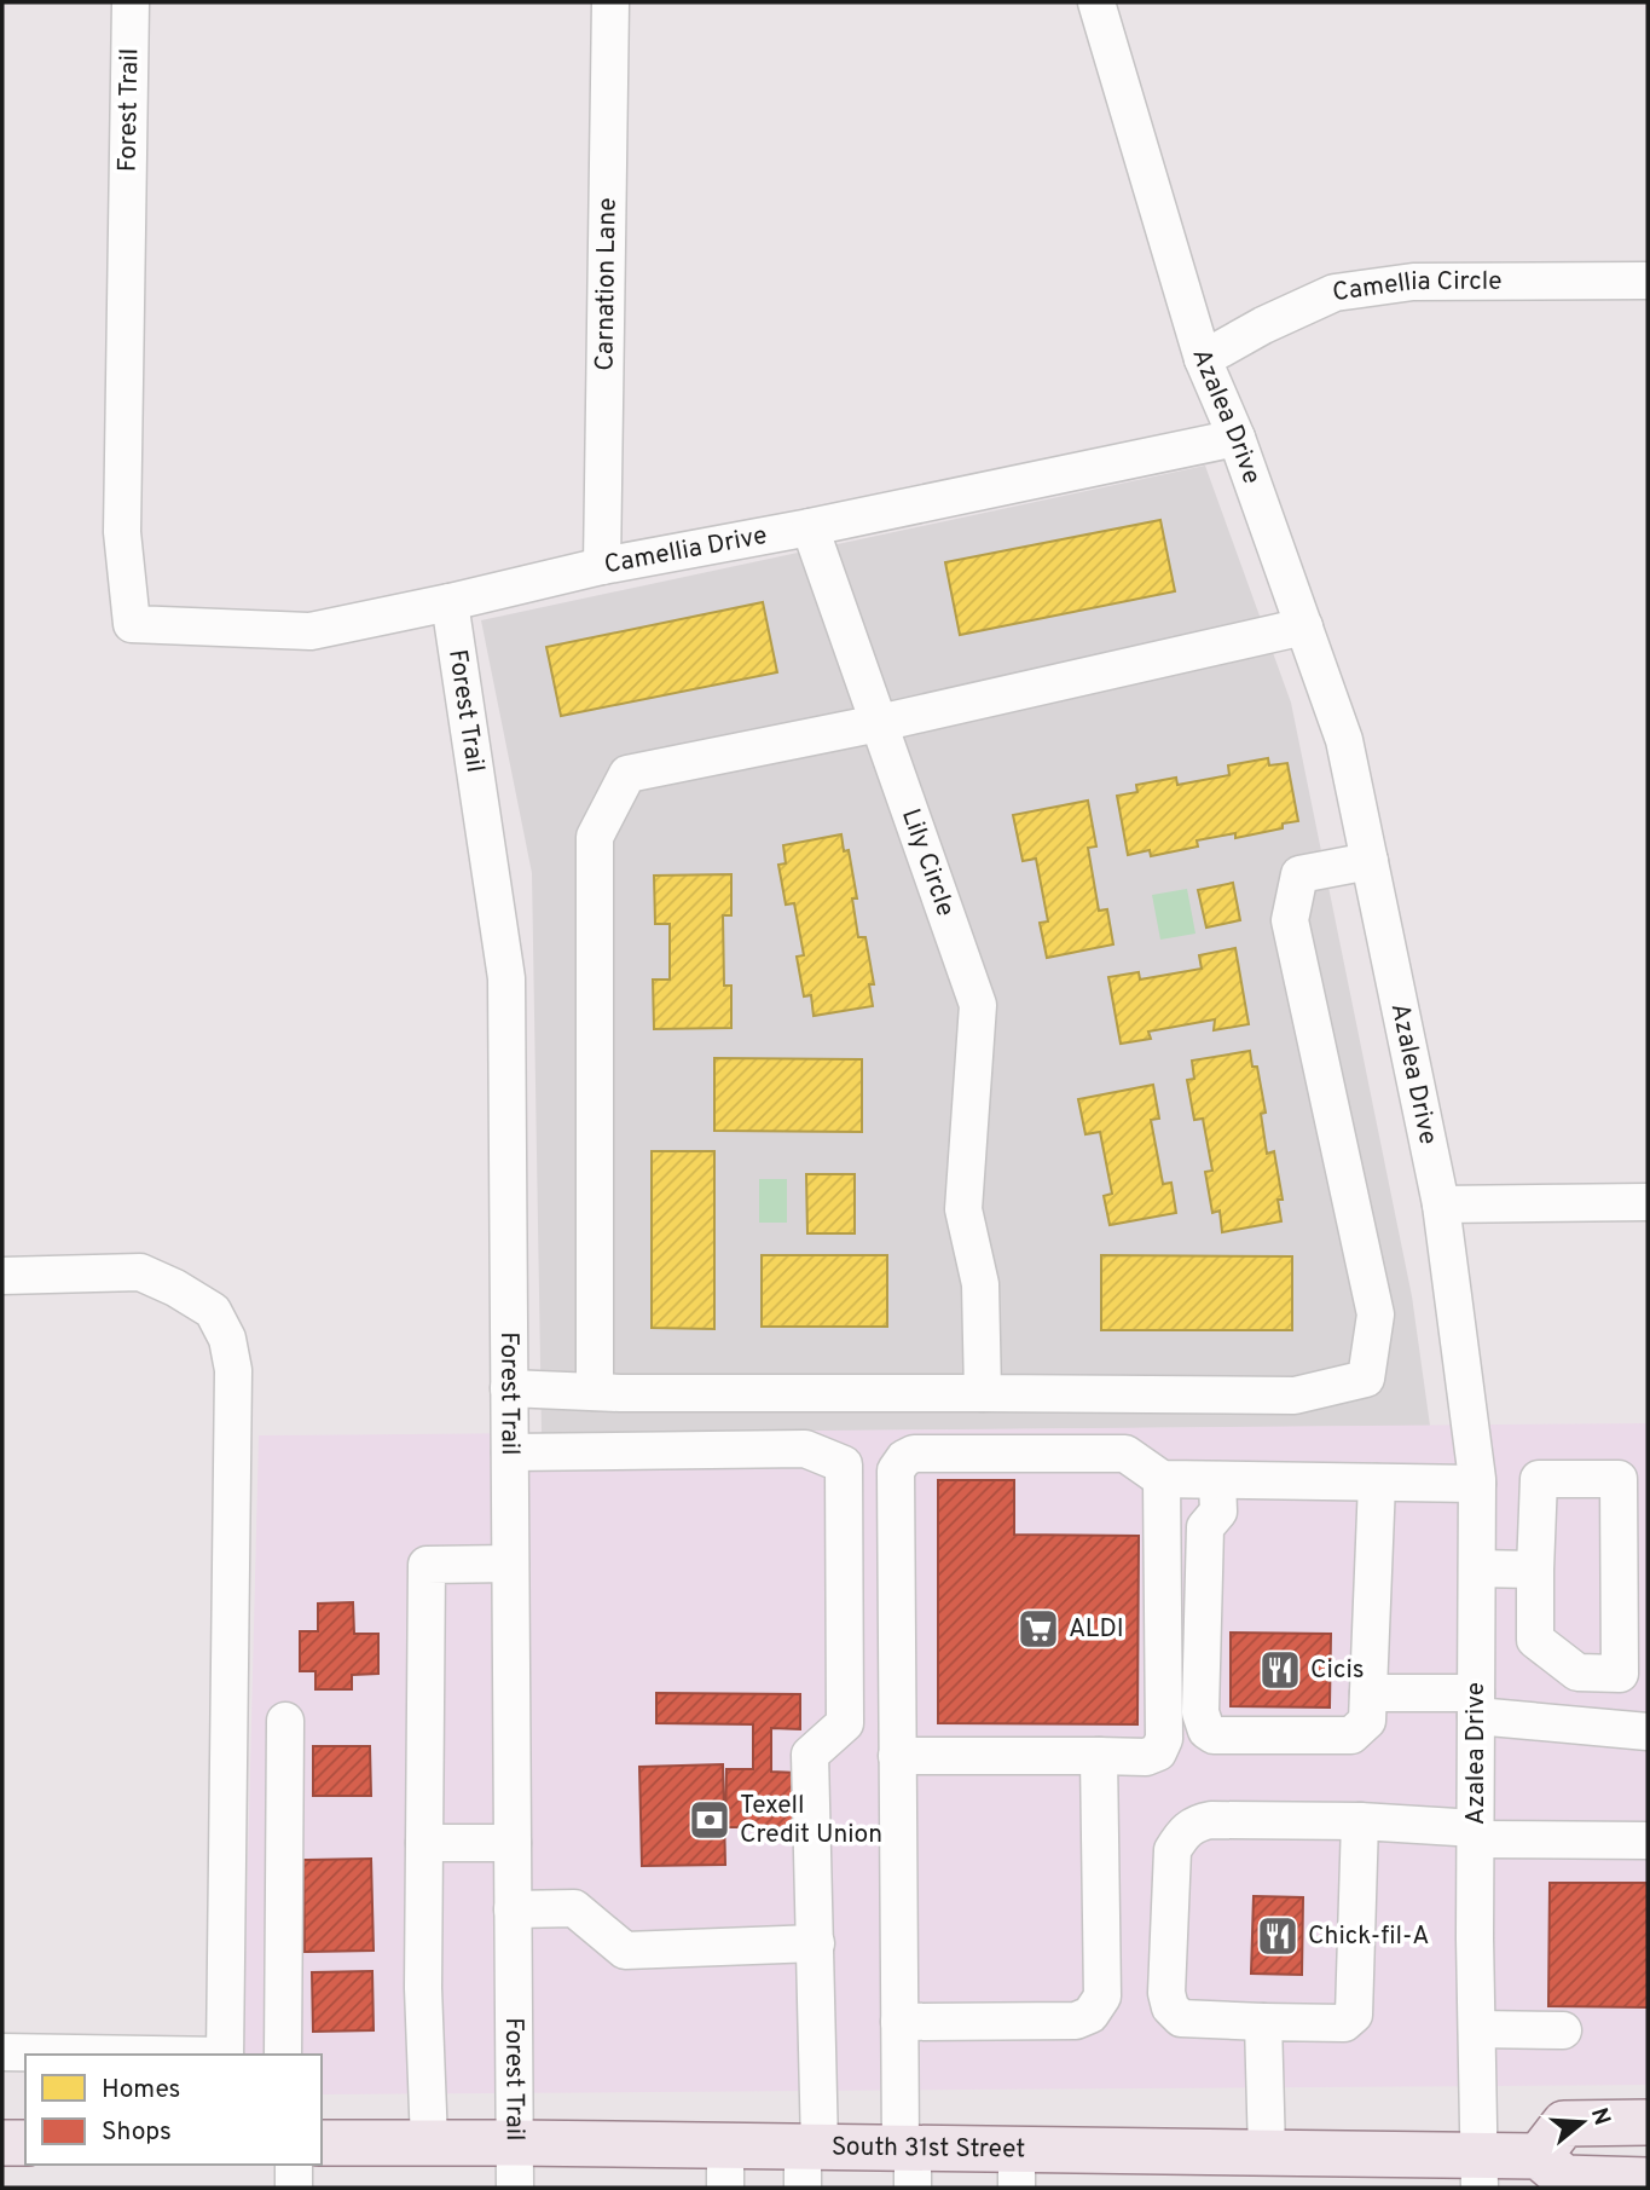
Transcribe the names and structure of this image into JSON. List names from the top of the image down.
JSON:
{
  "streets": {
    "main road": ["South 31st Street"],
    "street": [
      "Forest Trail",
      "Carnation Lane",
      "Camellia Circle",
      "Azalea Drive",
      "Camellia Drive",
      "Lily Circle"
    ]
  },
  "crossings": [
    ["Forest Trail", "Camellia Drive"],
    ["Forest Trail", "South 31st Street"],
    ["Carnation Lane", "Camellia Drive"],
    ["Camellia Circle", "Azalea Drive"],
    ["Azalea Drive", "Camellia Drive"],
    ["Azalea Drive", "South 31st Street"],
    ["Camellia Drive", "Lily Circle"]
  ],
  "places": {
    "supermarket": ["ALDI"],
    "restaurant": ["Cicis", "Chick-fil-A"],
    "bank": ["Texell Credit Union"]
  },
  "legend": ["Homes", "Shops"],
  "north": "right"
}
